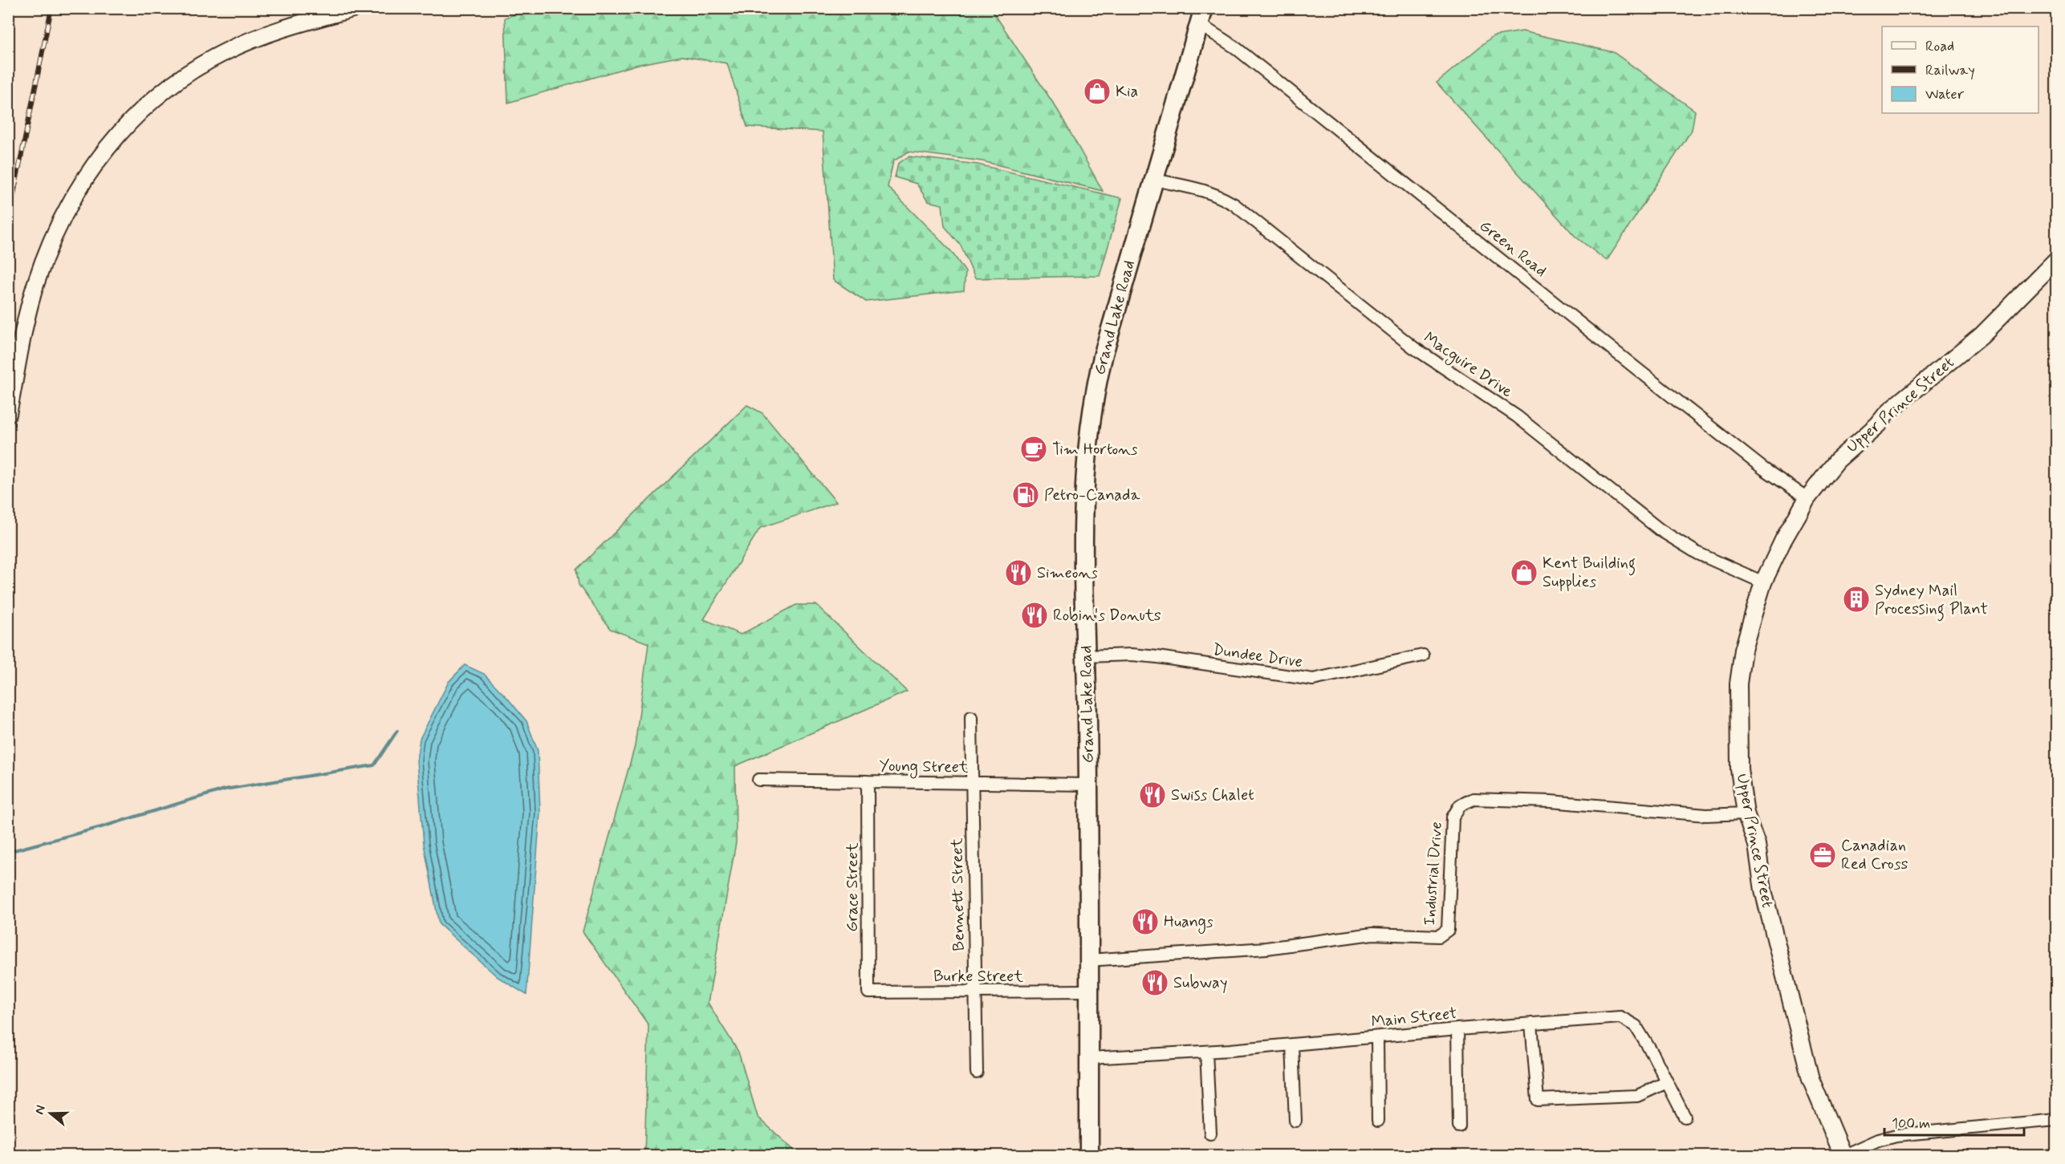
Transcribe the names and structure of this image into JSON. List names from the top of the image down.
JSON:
{
  "streets": {
    "main road": ["Grand Lake Road"],
    "street": [
      "Green Road",
      "Macguire Drive",
      "Upper Prince Street",
      "Dundee Drive",
      "Young Street",
      "Industrial Drive",
      "Grace Street",
      "Bennett Street",
      "Burke Street",
      "Main Street"
    ]
  },
  "crossings": [
    ["Green Road", "Grand Lake Road"],
    ["Green Road", "Upper Prince Street"],
    ["Grand Lake Road", "Macguire Drive"],
    ["Grand Lake Road", "Dundee Drive"],
    ["Grand Lake Road", "Young Street"],
    ["Grand Lake Road", "Industrial Drive"],
    ["Grand Lake Road", "Burke Street"],
    ["Grand Lake Road", "Main Street"],
    ["Macguire Drive", "Upper Prince Street"],
    ["Upper Prince Street", "Industrial Drive"],
    ["Young Street", "Grace Street"],
    ["Young Street", "Bennett Street"],
    ["Grace Street", "Burke Street"],
    ["Bennett Street", "Burke Street"]
  ],
  "places": {
    "shop": ["Kia", "Kent Building Supplies"],
    "cafe": ["Tim Hortons"],
    "fuel station": ["Petro-Canada"],
    "restaurant": [
      "Simeons",
      "Robin's Donuts",
      "Swiss Chalet",
      "Huangs",
      "Subway"
    ],
    "building": ["Sydney Mail Processing Plant"],
    "office": ["Canadian Red Cross"]
  },
  "legend": ["Road", "Railway", "Water"],
  "scale_bar": "100 m",
  "north": "left"
}
